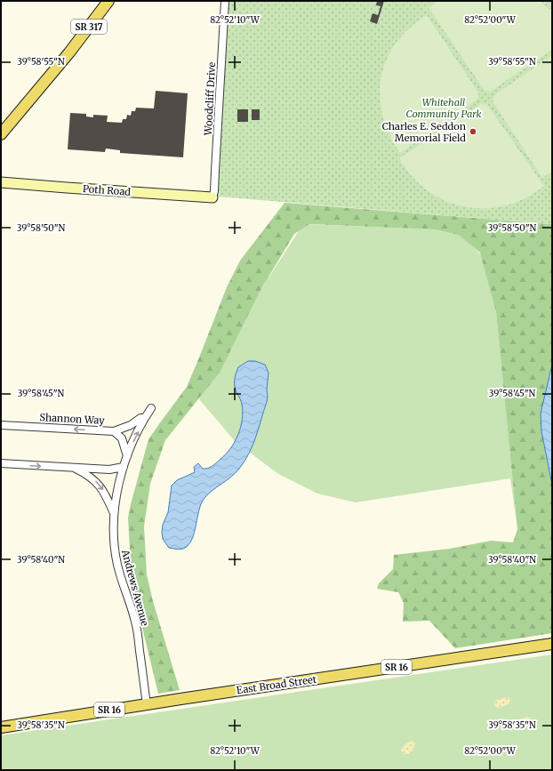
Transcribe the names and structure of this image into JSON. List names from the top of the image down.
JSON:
{
  "streets": {
    "main road": ["SR 317", "SR 16", "East Broad Street"],
    "street": [
      "Woodcliff Drive",
      "Poth Road",
      "Shannon Way",
      "Andrews Avenue"
    ]
  },
  "crossings": [
    ["Woodcliff Drive", "Poth Road"],
    ["Shannon Way", "Andrews Avenue"],
    ["Andrews Avenue", "East Broad Street"]
  ],
  "parks": ["Whitehall Community Park"],
  "places": ["Charles E. Seddon Memorial Field"],
  "coordinates": [
    "82°52'10\"W",
    "82°52'00\"W",
    "39°58'55\"N",
    "39°58'50\"N",
    "39°58'45\"N",
    "39°58'40\"N",
    "39°58'35\"N"
  ]
}
